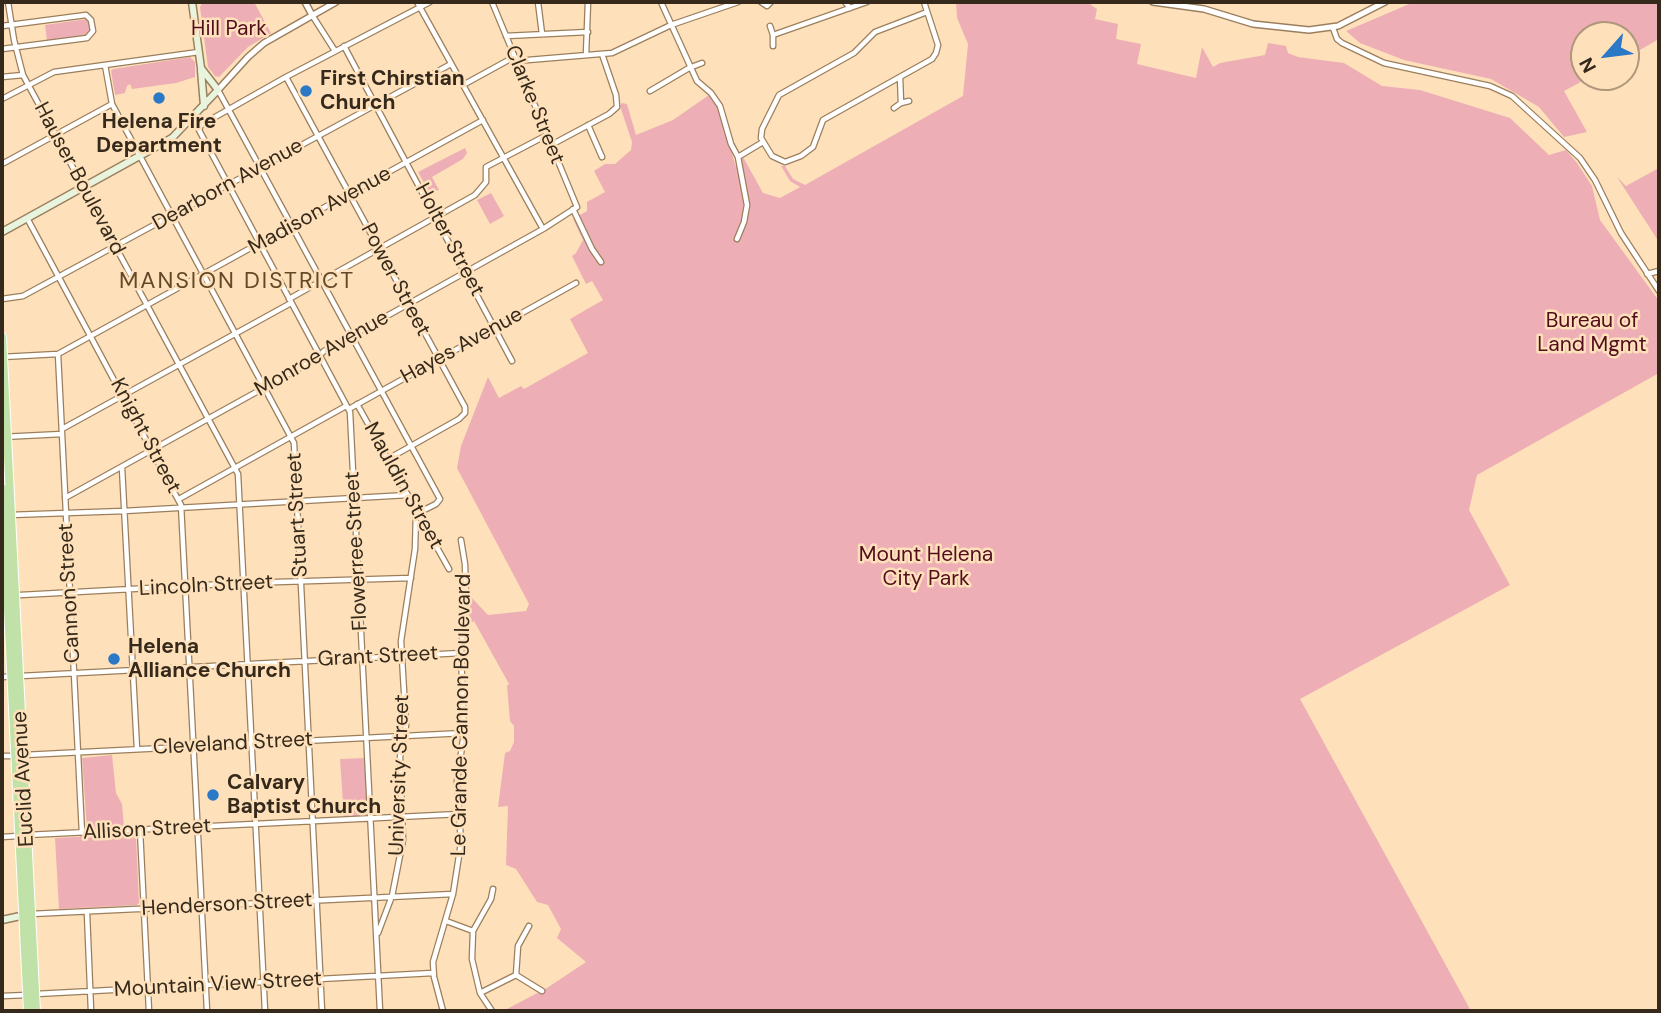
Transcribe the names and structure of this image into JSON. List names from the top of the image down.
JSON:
{
  "streets": {
    "highway": ["Euclid Avenue"],
    "main road": ["Henderson Street"],
    "street": [
      "Clarke Street",
      "Hauser Boulevard",
      "Dearborn Avenue",
      "Madison Avenue",
      "Holter Street",
      "Power Street",
      "Hayes Avenue",
      "Monroe Avenue",
      "Knight Street",
      "Mauldin Street",
      "Stuart Street",
      "Flowerree Street",
      "Lincoln Street",
      "Cannon Street",
      "Grant Street",
      "Le Grande Cannon Boulevard",
      "Cleveland Street",
      "University Street",
      "Allison Street",
      "Mountain View Street"
    ]
  },
  "crossings": [
    ["Clarke Street", "Monroe Avenue"],
    ["Hauser Boulevard", "Dearborn Avenue"],
    ["Hauser Boulevard", "Madison Avenue"],
    ["Hauser Boulevard", "Hayes Avenue"],
    ["Hauser Boulevard", "Monroe Avenue"],
    ["Hauser Boulevard", "Lincoln Street"],
    ["Hauser Boulevard", "Grant Street"],
    ["Hauser Boulevard", "Cleveland Street"],
    ["Hauser Boulevard", "Allison Street"],
    ["Hauser Boulevard", "Henderson Street"],
    ["Hauser Boulevard", "Mountain View Street"],
    ["Dearborn Avenue", "Holter Street"],
    ["Dearborn Avenue", "Power Street"],
    ["Dearborn Avenue", "Knight Street"],
    ["Dearborn Avenue", "Stuart Street"],
    ["Dearborn Avenue", "Flowerree Street"],
    ["Madison Avenue", "Holter Street"],
    ["Madison Avenue", "Power Street"],
    ["Madison Avenue", "Knight Street"],
    ["Madison Avenue", "Stuart Street"],
    ["Madison Avenue", "Flowerree Street"],
    ["Madison Avenue", "Cannon Street"],
    ["Madison Avenue", "Euclid Avenue"],
    ["Holter Street", "Hayes Avenue"],
    ["Holter Street", "Monroe Avenue"],
    ["Power Street", "Hayes Avenue"],
    ["Power Street", "Monroe Avenue"],
    ["Hayes Avenue", "Knight Street"],
    ["Hayes Avenue", "Mauldin Street"],
    ["Hayes Avenue", "Stuart Street"],
    ["Hayes Avenue", "Flowerree Street"],
    ["Monroe Avenue", "Knight Street"],
    ["Monroe Avenue", "Stuart Street"],
    ["Monroe Avenue", "Flowerree Street"],
    ["Monroe Avenue", "Cannon Street"],
    ["Knight Street", "Lincoln Street"],
    ["Knight Street", "Grant Street"],
    ["Knight Street", "Cleveland Street"],
    ["Knight Street", "Allison Street"],
    ["Knight Street", "Henderson Street"],
    ["Knight Street", "Mountain View Street"],
    ["Mauldin Street", "University Street"],
    ["Stuart Street", "Lincoln Street"],
    ["Stuart Street", "Grant Street"],
    ["Stuart Street", "Cleveland Street"],
    ["Stuart Street", "Allison Street"],
    ["Stuart Street", "Henderson Street"],
    ["Stuart Street", "Mountain View Street"],
    ["Flowerree Street", "Lincoln Street"],
    ["Flowerree Street", "Grant Street"],
    ["Flowerree Street", "Cleveland Street"],
    ["Flowerree Street", "University Street"],
    ["Flowerree Street", "Allison Street"],
    ["Flowerree Street", "Henderson Street"],
    ["Flowerree Street", "Mountain View Street"],
    ["Lincoln Street", "Cannon Street"],
    ["Lincoln Street", "University Street"],
    ["Lincoln Street", "Euclid Avenue"],
    ["Cannon Street", "Grant Street"],
    ["Cannon Street", "Cleveland Street"],
    ["Cannon Street", "Allison Street"],
    ["Grant Street", "Le Grande Cannon Boulevard"],
    ["Grant Street", "University Street"],
    ["Grant Street", "Euclid Avenue"],
    ["Le Grande Cannon Boulevard", "Cleveland Street"],
    ["Le Grande Cannon Boulevard", "Allison Street"],
    ["Le Grande Cannon Boulevard", "Henderson Street"],
    ["Le Grande Cannon Boulevard", "Mountain View Street"],
    ["Cleveland Street", "University Street"],
    ["Cleveland Street", "Euclid Avenue"],
    ["University Street", "Allison Street"],
    ["University Street", "Henderson Street"],
    ["Euclid Avenue", "Allison Street"],
    ["Euclid Avenue", "Henderson Street"],
    ["Euclid Avenue", "Mountain View Street"]
  ],
  "districts": ["MANSION DISTRICT"],
  "parks": ["Hill Park", "Bureau of Land Mgmt", "Mount Helena City Park"],
  "places": [
    "First Chirstian Church",
    "Helena Fire Department",
    "Helena Alliance Church",
    "Calvary Baptist Church"
  ],
  "north": "bottom left"
}
